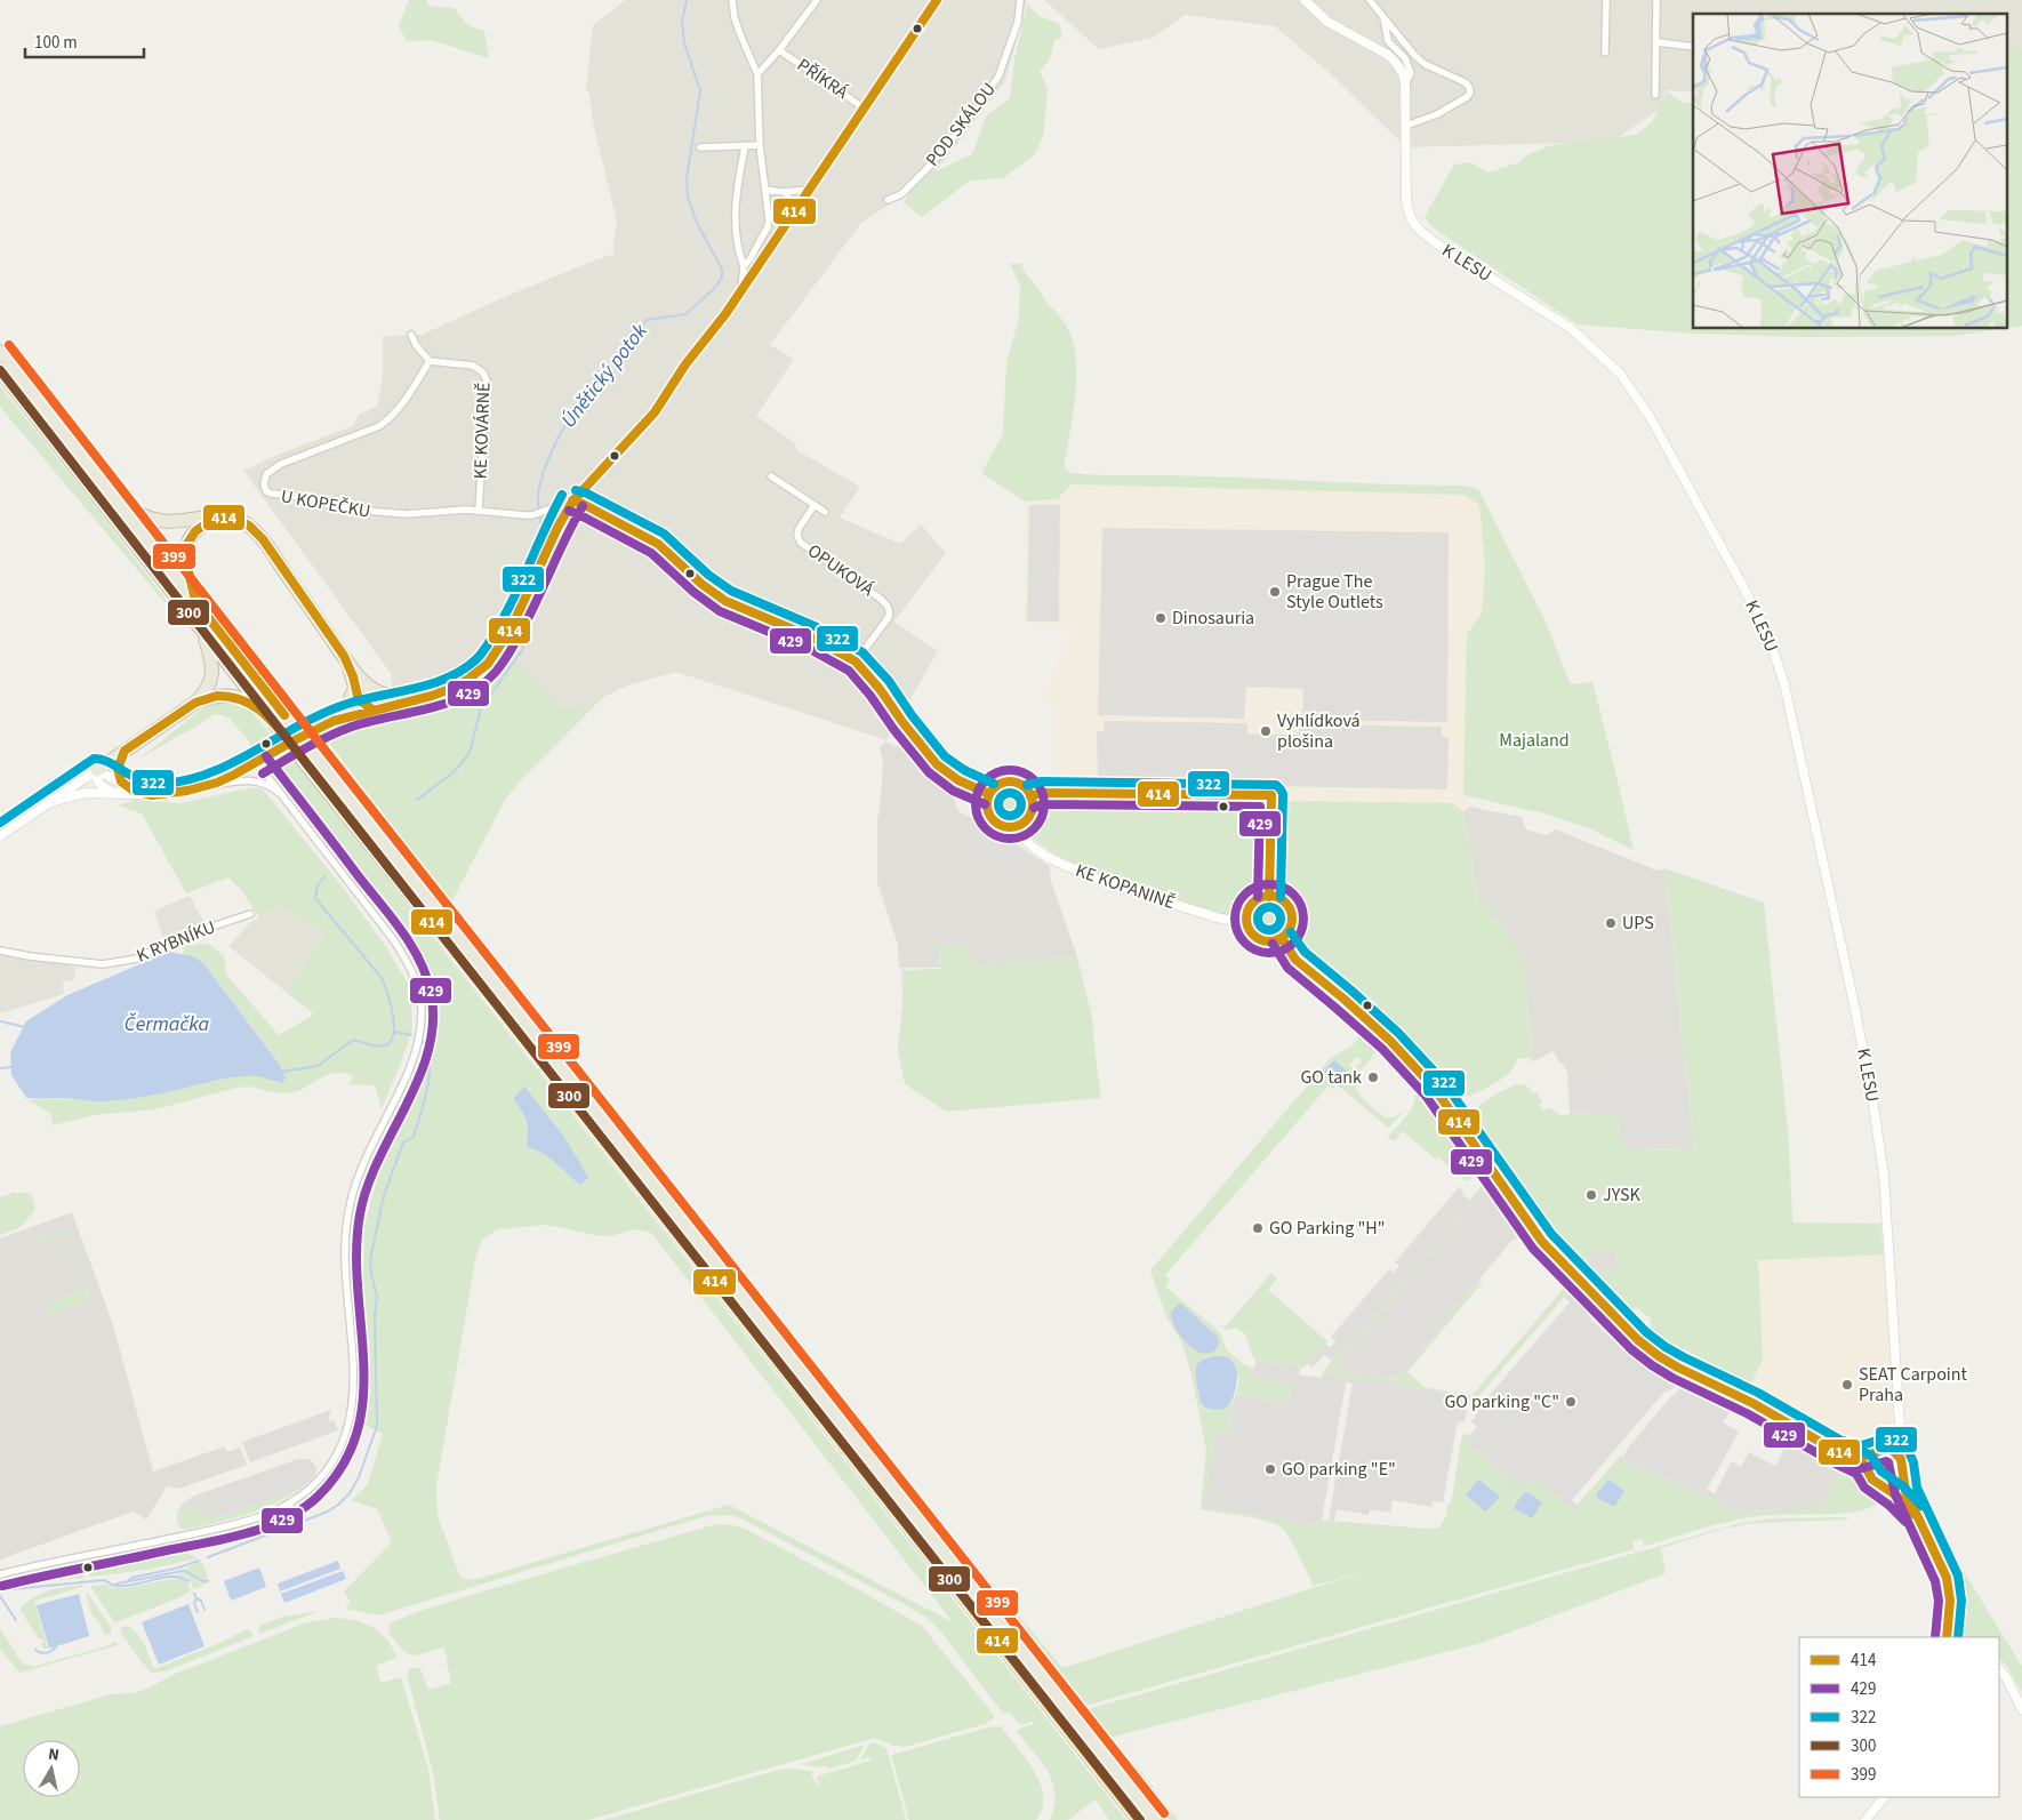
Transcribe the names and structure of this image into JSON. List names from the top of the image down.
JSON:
{
  "streets": {
    "street": [
      "PŘÍKRÁ",
      "POD SKÁLOU",
      "K LESU",
      "KE KOVÁRNĚ",
      "U KOPEČKU",
      "OPUKOVÁ",
      "KE KOPANINĚ",
      "K RYBNÍKU"
    ]
  },
  "crossings": [
    ["KE KOVÁRNĚ", "U KOPEČKU"]
  ],
  "water": ["Únětický potok", "Čermačka"],
  "parks": ["Majaland"],
  "places": [
    "Prague The Style Outlets",
    "Dinosauria",
    "Vyhlídková plošina",
    "UPS",
    "GO tank",
    "JYSK",
    "GO Parking \"H\"",
    "SEAT Carpoint Praha",
    "GO parking \"C\"",
    "GO parking \"E\""
  ],
  "lines": [
    "transit line 414",
    "transit line 399",
    "transit line 300",
    "transit line 322",
    "transit line 429"
  ],
  "legend": [
    "414",
    "429",
    "322",
    "300",
    "399"
  ],
  "scale_bar": "100 m",
  "north": "top"
}
